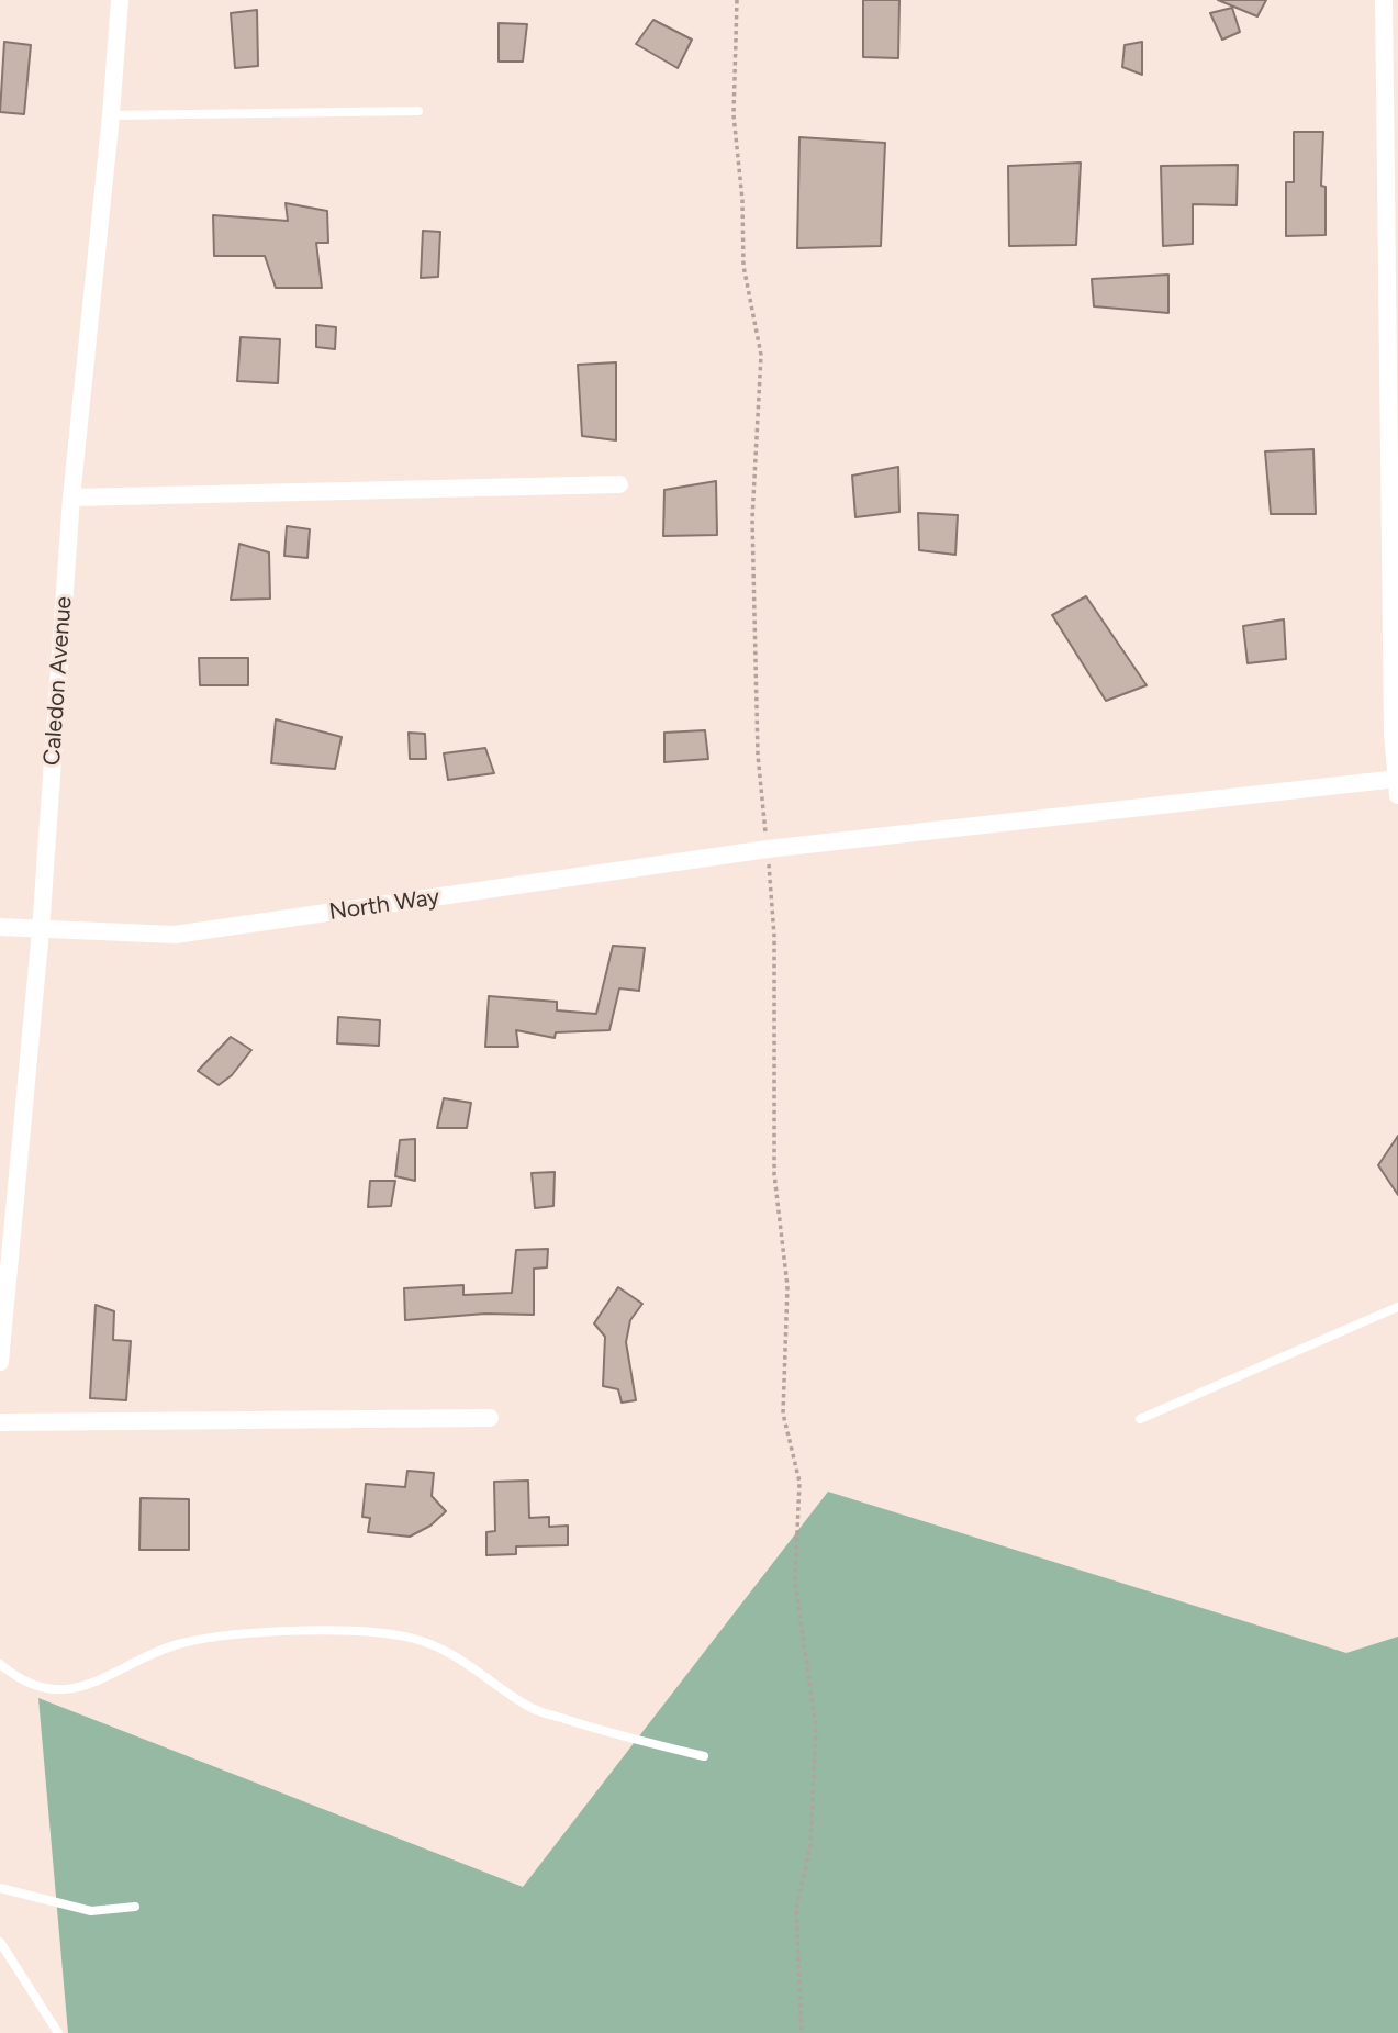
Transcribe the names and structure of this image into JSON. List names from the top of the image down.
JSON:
{
  "streets": {
    "street": ["Caledon Avenue", "North Way"]
  },
  "crossings": [
    ["Caledon Avenue", "North Way"]
  ]
}
